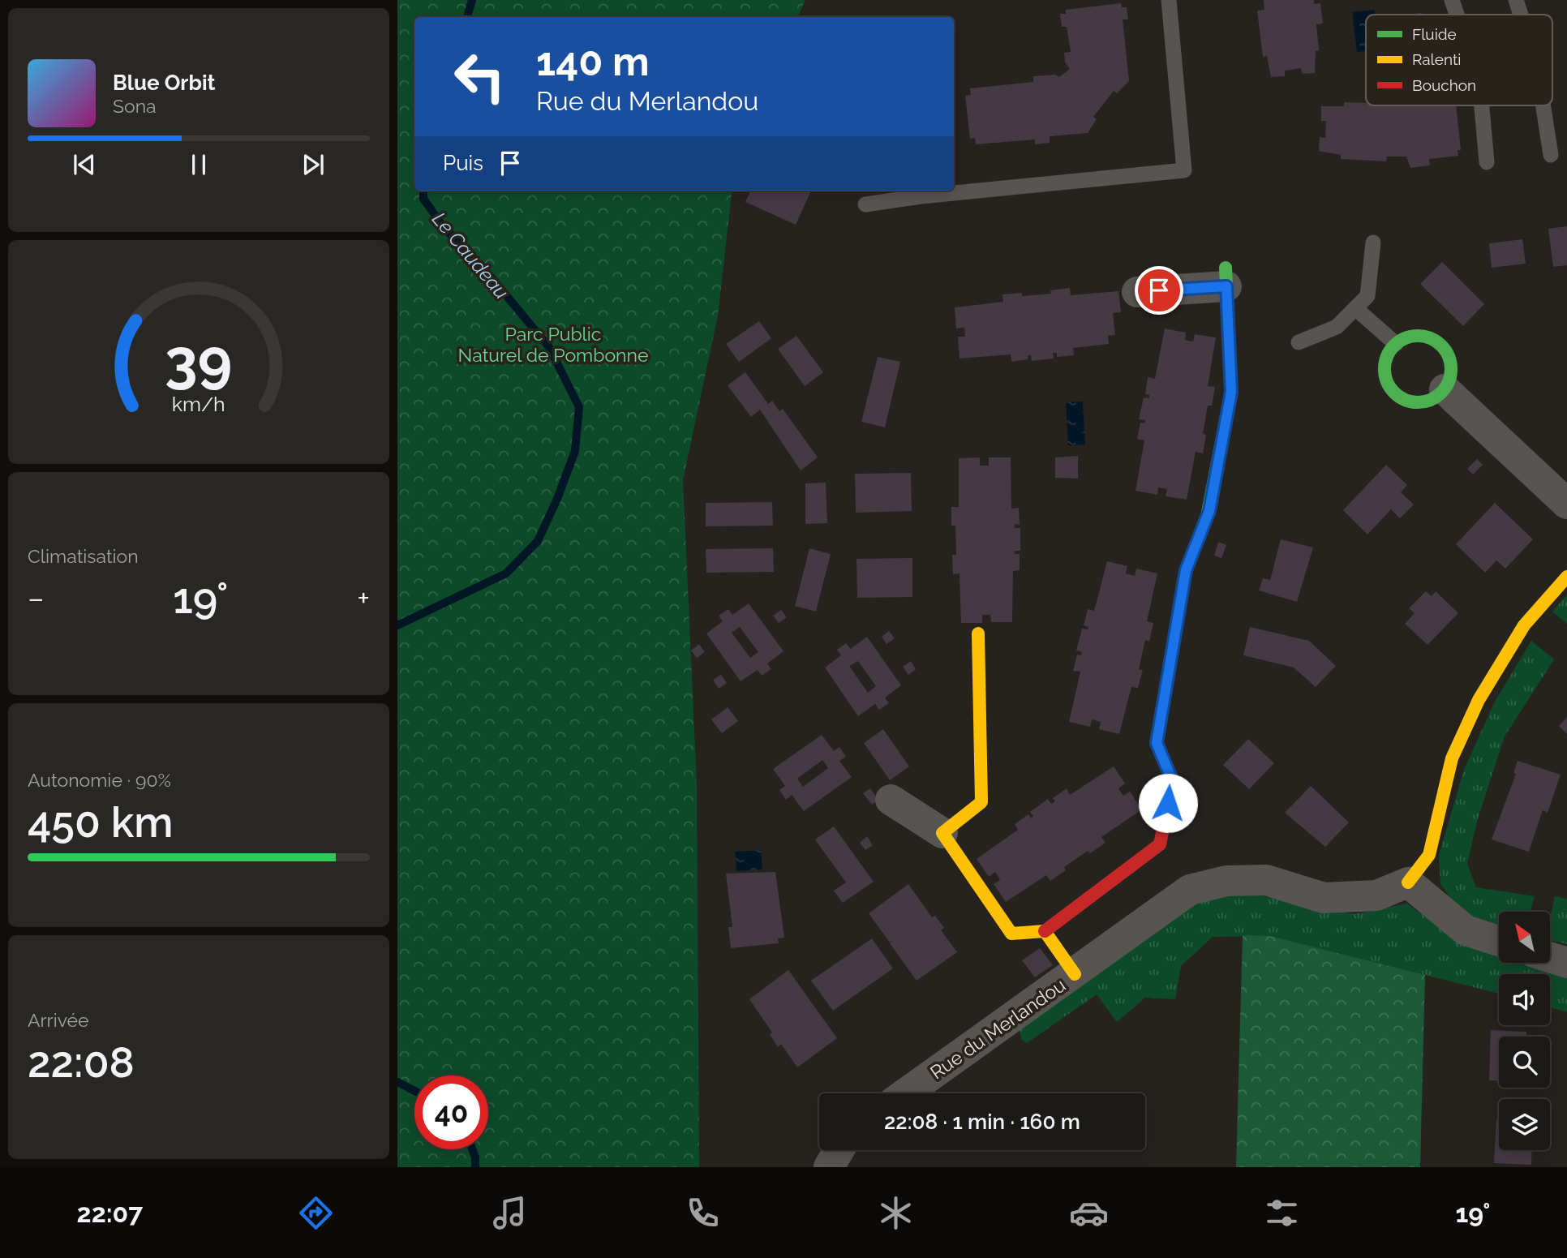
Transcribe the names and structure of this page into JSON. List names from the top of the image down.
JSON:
{
  "streets": {
    "street": ["Rue du Merlandou"]
  },
  "water": ["Le Caudeau"],
  "parks": ["Parc Public Naturel de Pombonne"],
  "legend": ["Fluide", "Ralenti", "Bouchon"],
  "north": "top left",
  "page": {
    "turn": ["140 m", "Rue du Merlandou"],
    "song": ["Blue Orbit", "Sona"],
    "then": "Puis",
    "tile": [
      "Climatisation",
      ["Autonomie · 90%", "450 km"],
      ["Arrivée", "22:08"]
    ],
    "heat": ["−", "19°", "+"],
    "limit": "40",
    "trip": "22:08 · 1 min · 160 m",
    "tabs": ["22:07", "19°"],
    "gauge": ["39", "km/h"]
  }
}
